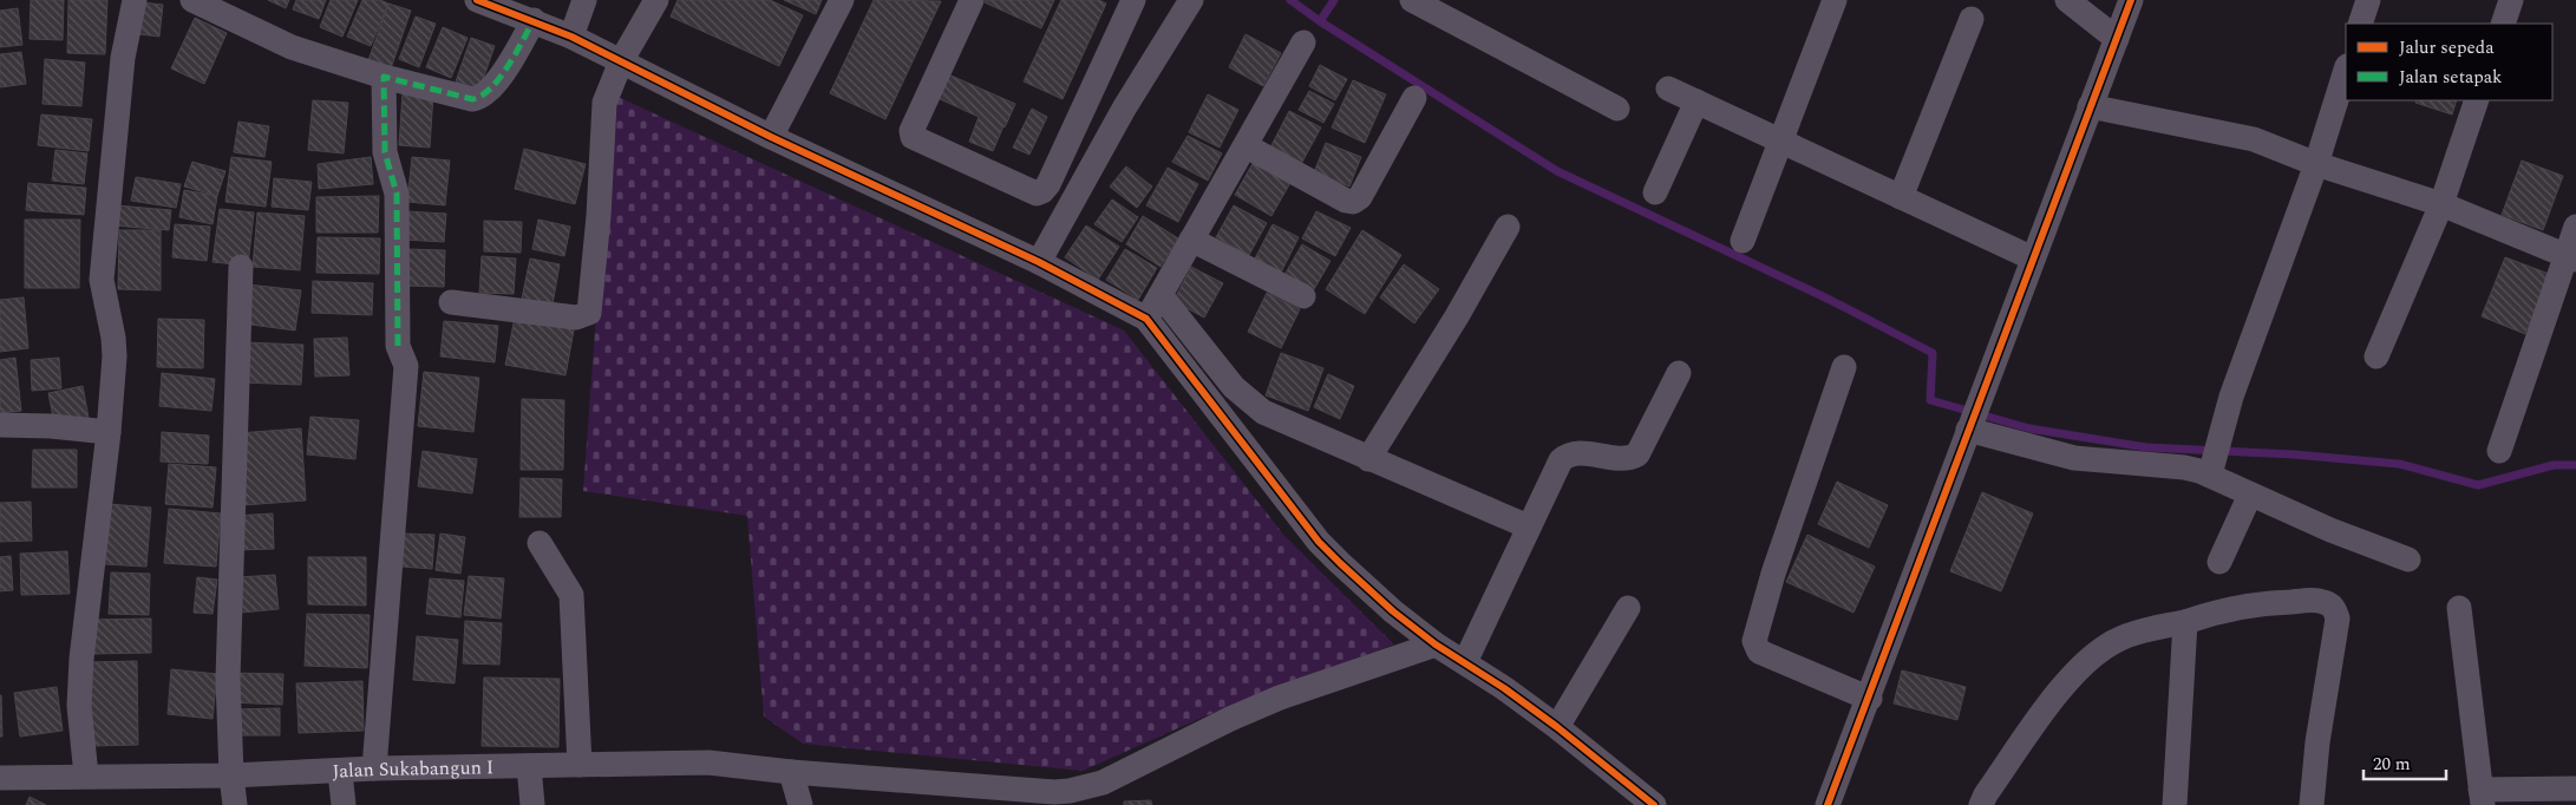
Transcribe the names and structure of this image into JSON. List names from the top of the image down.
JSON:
{
  "streets": {
    "street": ["Jalan Sukabangun I"]
  },
  "legend": ["Jalur sepeda", "Jalan setapak"],
  "scale_bar": "20 m"
}
